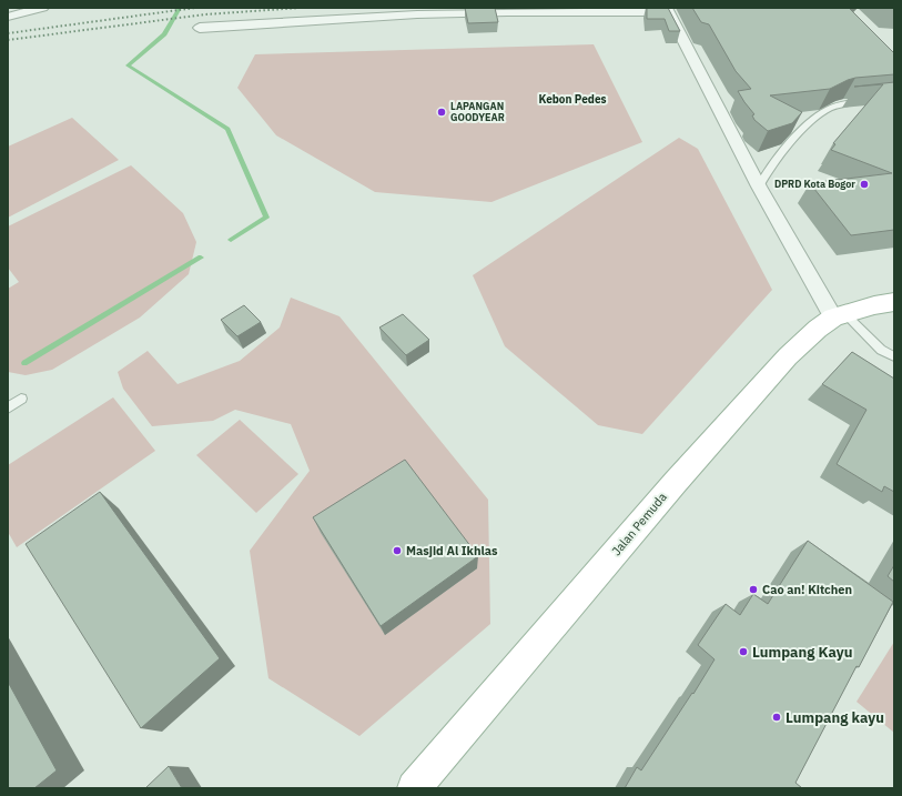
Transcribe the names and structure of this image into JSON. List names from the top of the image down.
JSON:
{
  "streets": {
    "main road": ["Jalan Pemuda"]
  },
  "districts": ["Kebon Pedes"],
  "places": [
    "LAPANGAN GOODYEAR",
    "DPRD Kota Bogor",
    "Masjid Al Ikhlas",
    "Cao an! Kitchen",
    "Lumpang Kayu",
    "Lumpang kayu"
  ]
}
